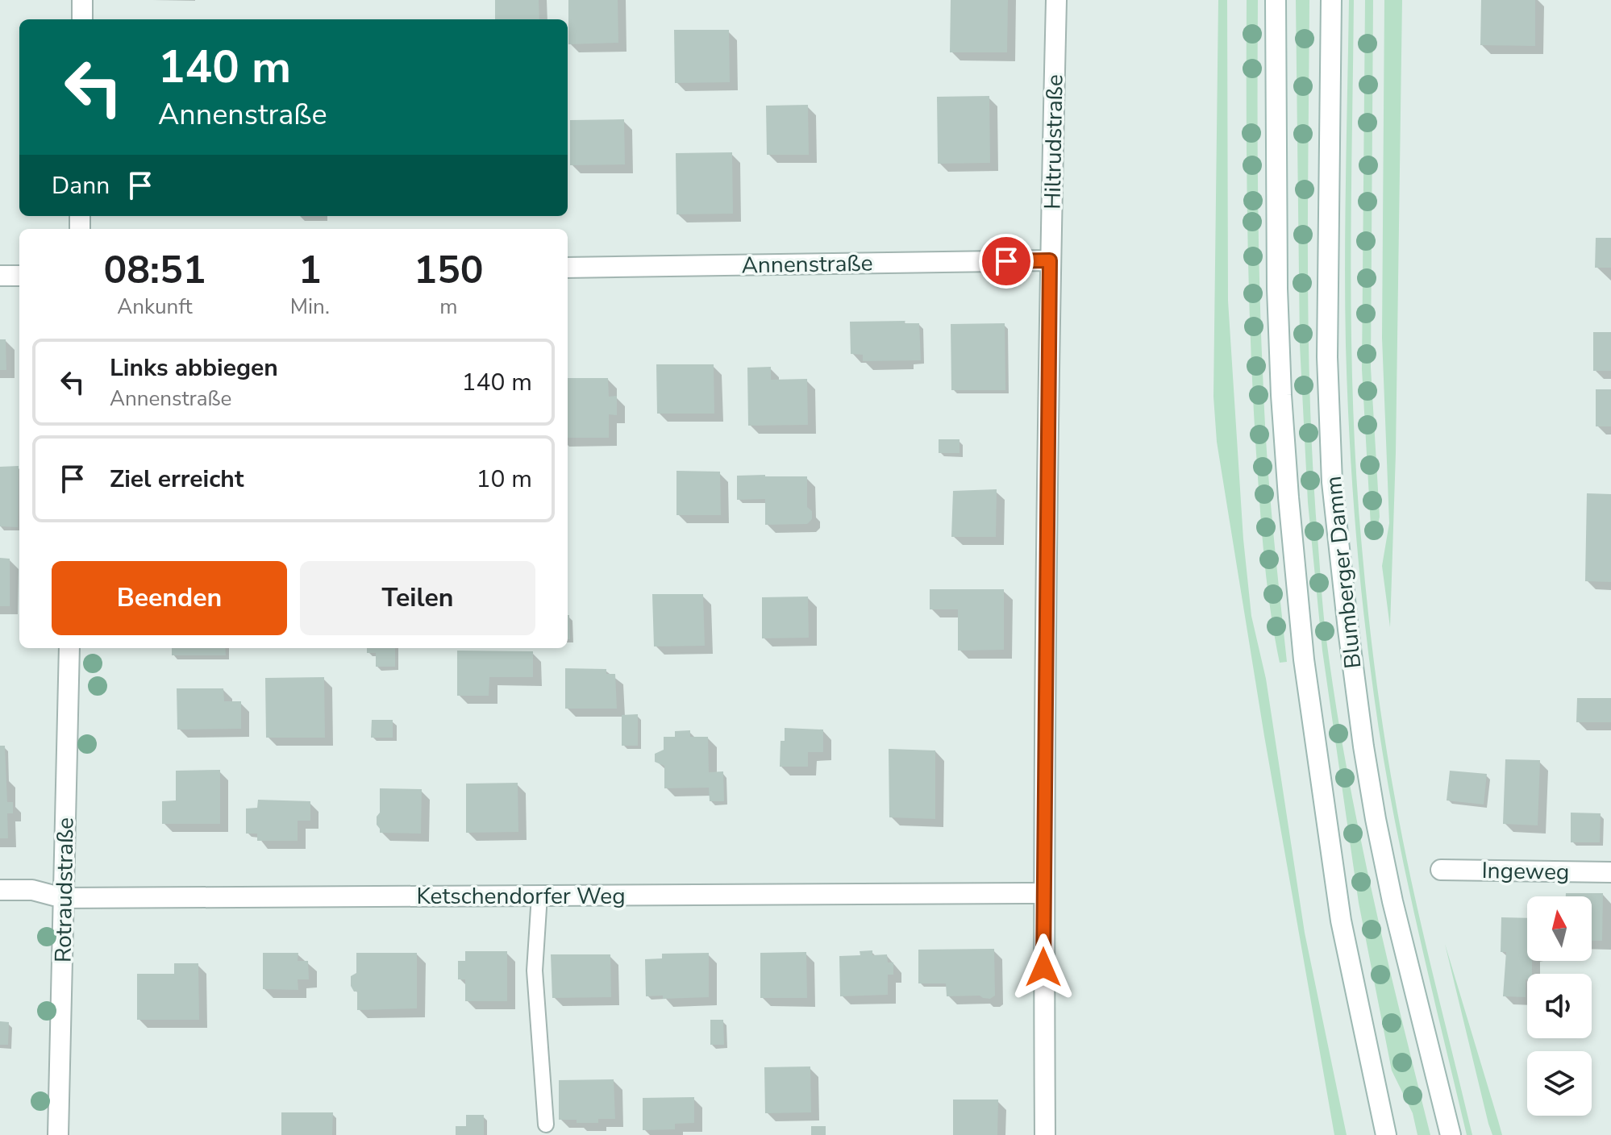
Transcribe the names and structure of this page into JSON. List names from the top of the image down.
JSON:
{
  "streets": {
    "street": [
      "Hiltrudstraße",
      "Annenstraße",
      "Blumberger Damm",
      "Ingeweg",
      "Rotraudstraße",
      "Ketschendorfer Weg"
    ]
  },
  "crossings": [
    ["Hiltrudstraße", "Annenstraße"],
    ["Hiltrudstraße", "Ketschendorfer Weg"],
    ["Rotraudstraße", "Ketschendorfer Weg"]
  ],
  "north": "top",
  "page": {
    "turn": ["140 m", "Annenstraße"],
    "then": "Dann",
    "eta": [
      "08:51",
      "Ankunft",
      "1",
      "Min.",
      "150",
      "m"
    ],
    "list": [
      {
        "name": "Links abbiegen",
        "note": "Annenstraße",
        "value": "140 m"
      },
      {
        "name": "Ziel erreicht",
        "value": "10 m"
      }
    ],
    "buttons": ["Beenden", "Teilen"]
  }
}
